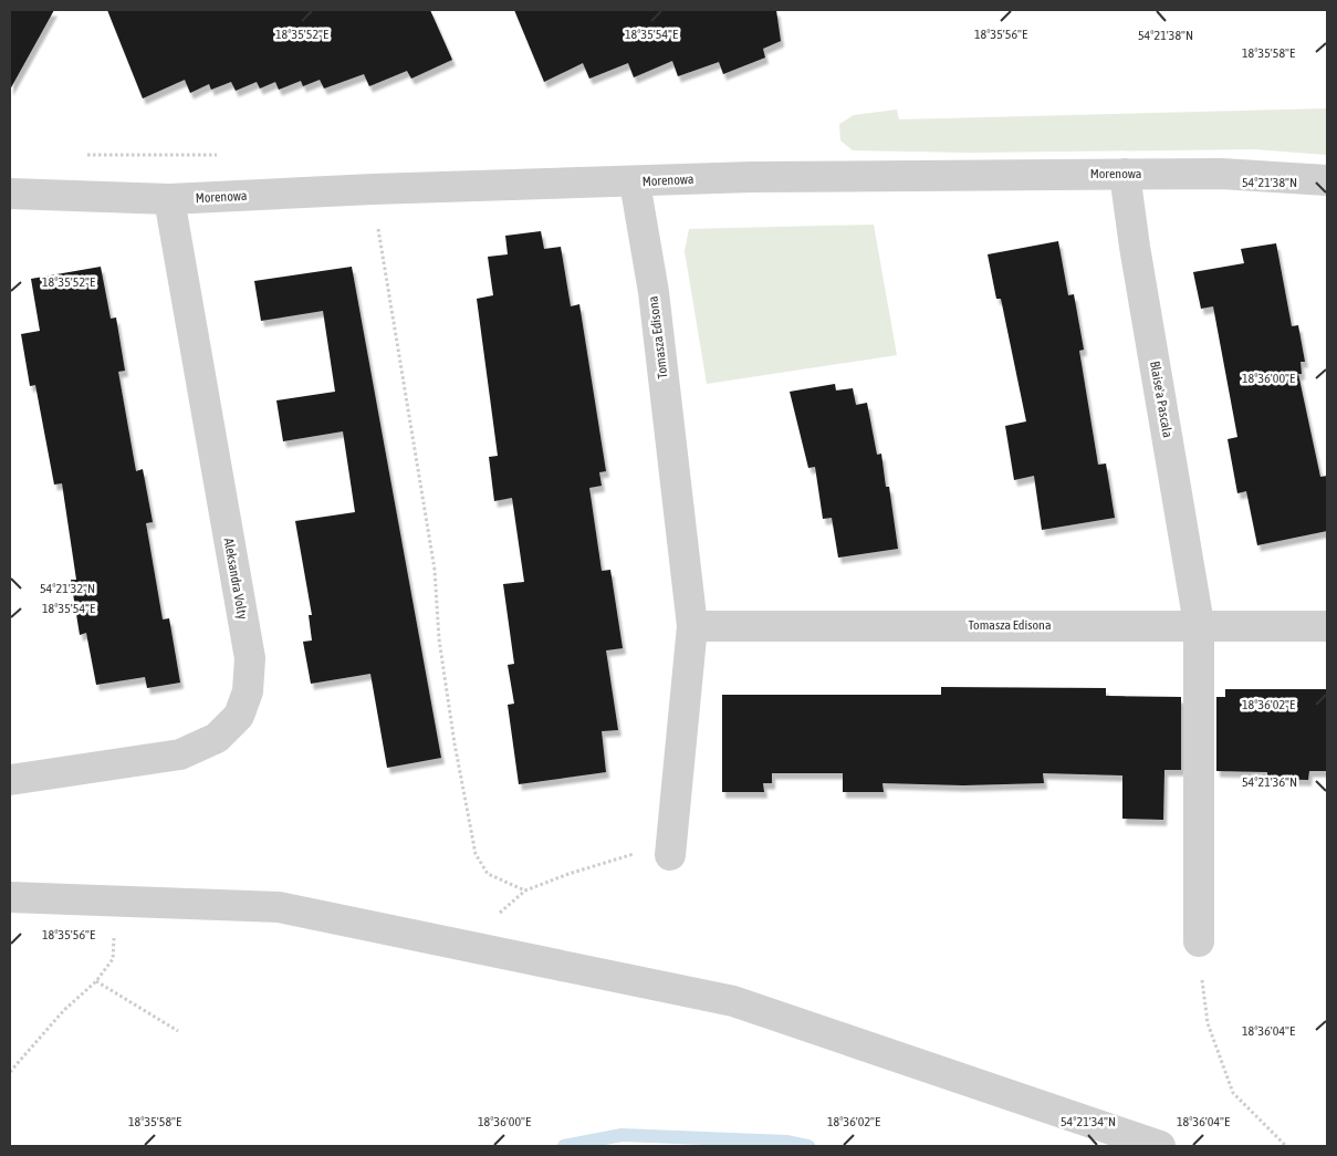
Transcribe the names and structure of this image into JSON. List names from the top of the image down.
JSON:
{
  "streets": {
    "street": [
      "Morenowa",
      "Tomasza Edisona",
      "Blaise'a Pascala",
      "Aleksandra Volty"
    ]
  },
  "crossings": [
    ["Morenowa", "Tomasza Edisona"],
    ["Morenowa", "Blaise'a Pascala"],
    ["Morenowa", "Aleksandra Volty"],
    ["Tomasza Edisona", "Blaise'a Pascala"]
  ],
  "coordinates": [
    "18°35'52\"E",
    "18°35'54\"E",
    "18°35'56\"E",
    "54°21'38\"N",
    "18°35'58\"E",
    "18°36'00\"E",
    "54°21'32\"N",
    "18°36'02\"E",
    "54°21'36\"N",
    "18°36'04\"E",
    "54°21'34\"N"
  ]
}
